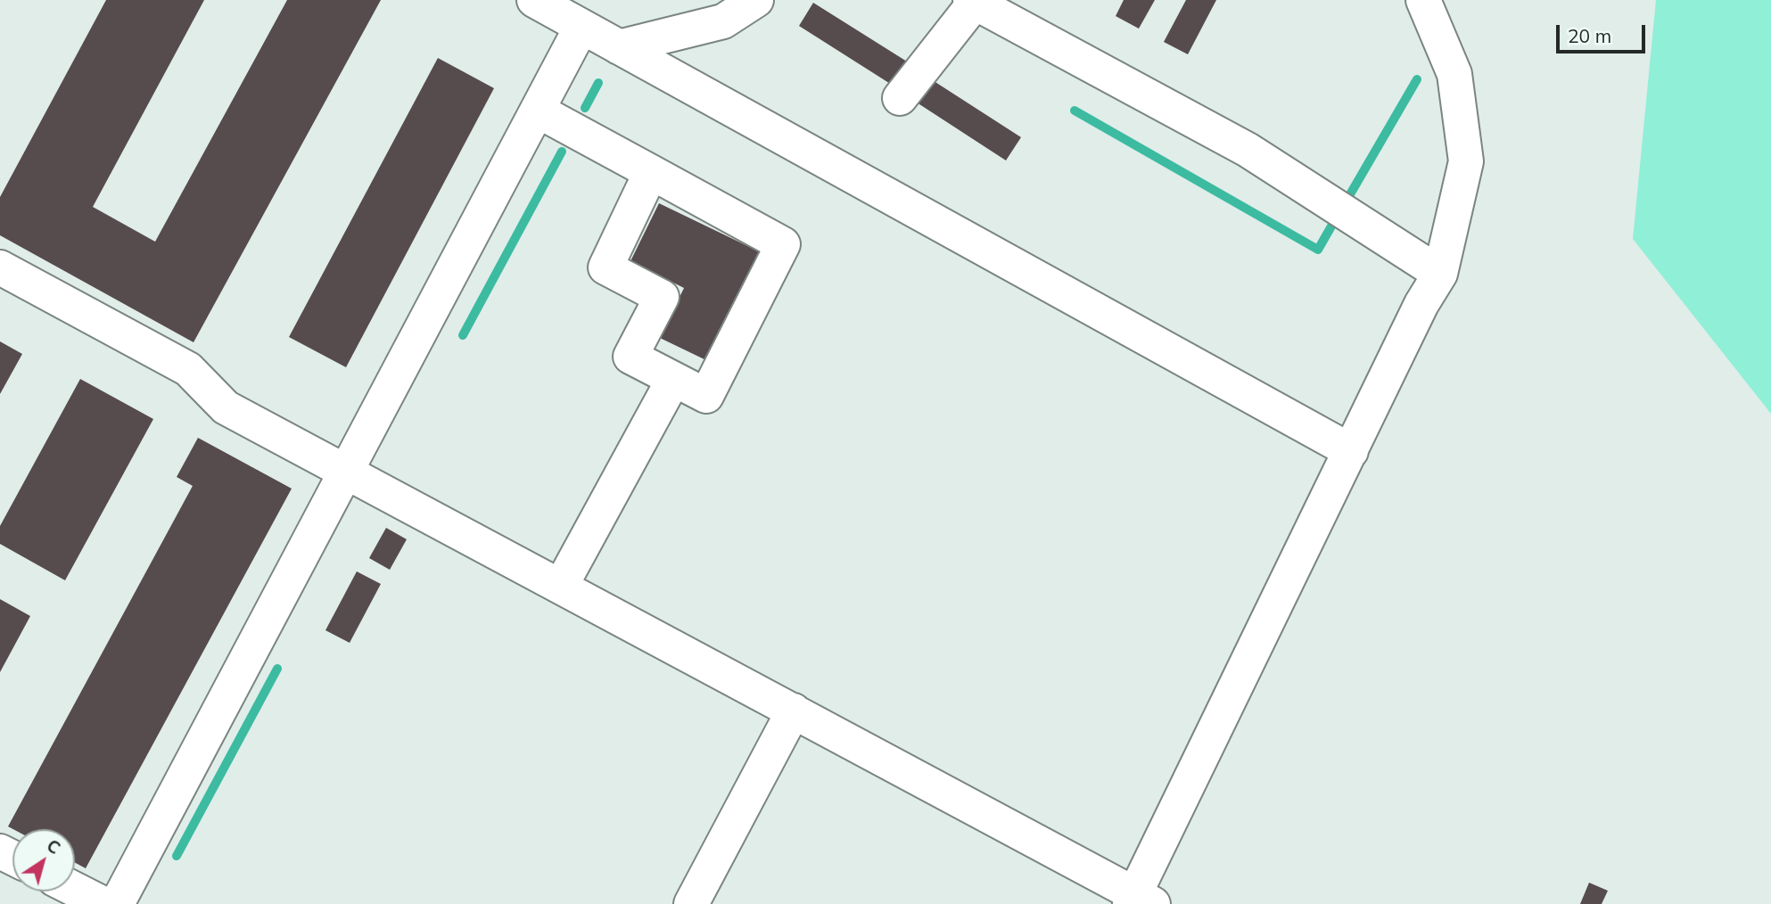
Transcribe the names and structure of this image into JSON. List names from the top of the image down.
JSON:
{
  "scale_bar": "20 m",
  "north": "top right"
}
